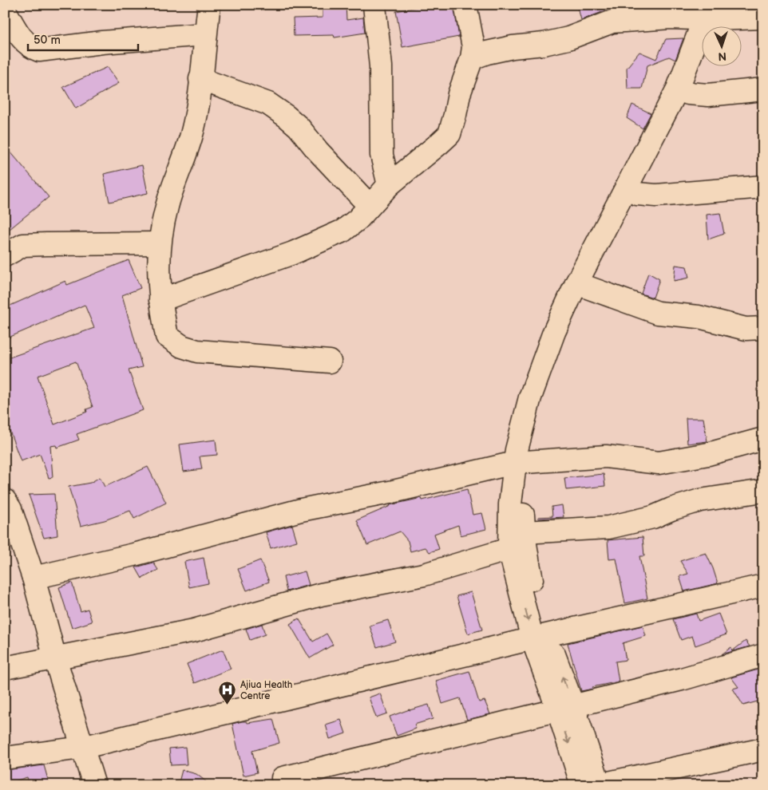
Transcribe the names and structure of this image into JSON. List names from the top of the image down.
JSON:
{
  "places": {
    "hospital": ["Ajiua Health Centre"]
  },
  "scale_bar": "50 m",
  "north": "bottom"
}
